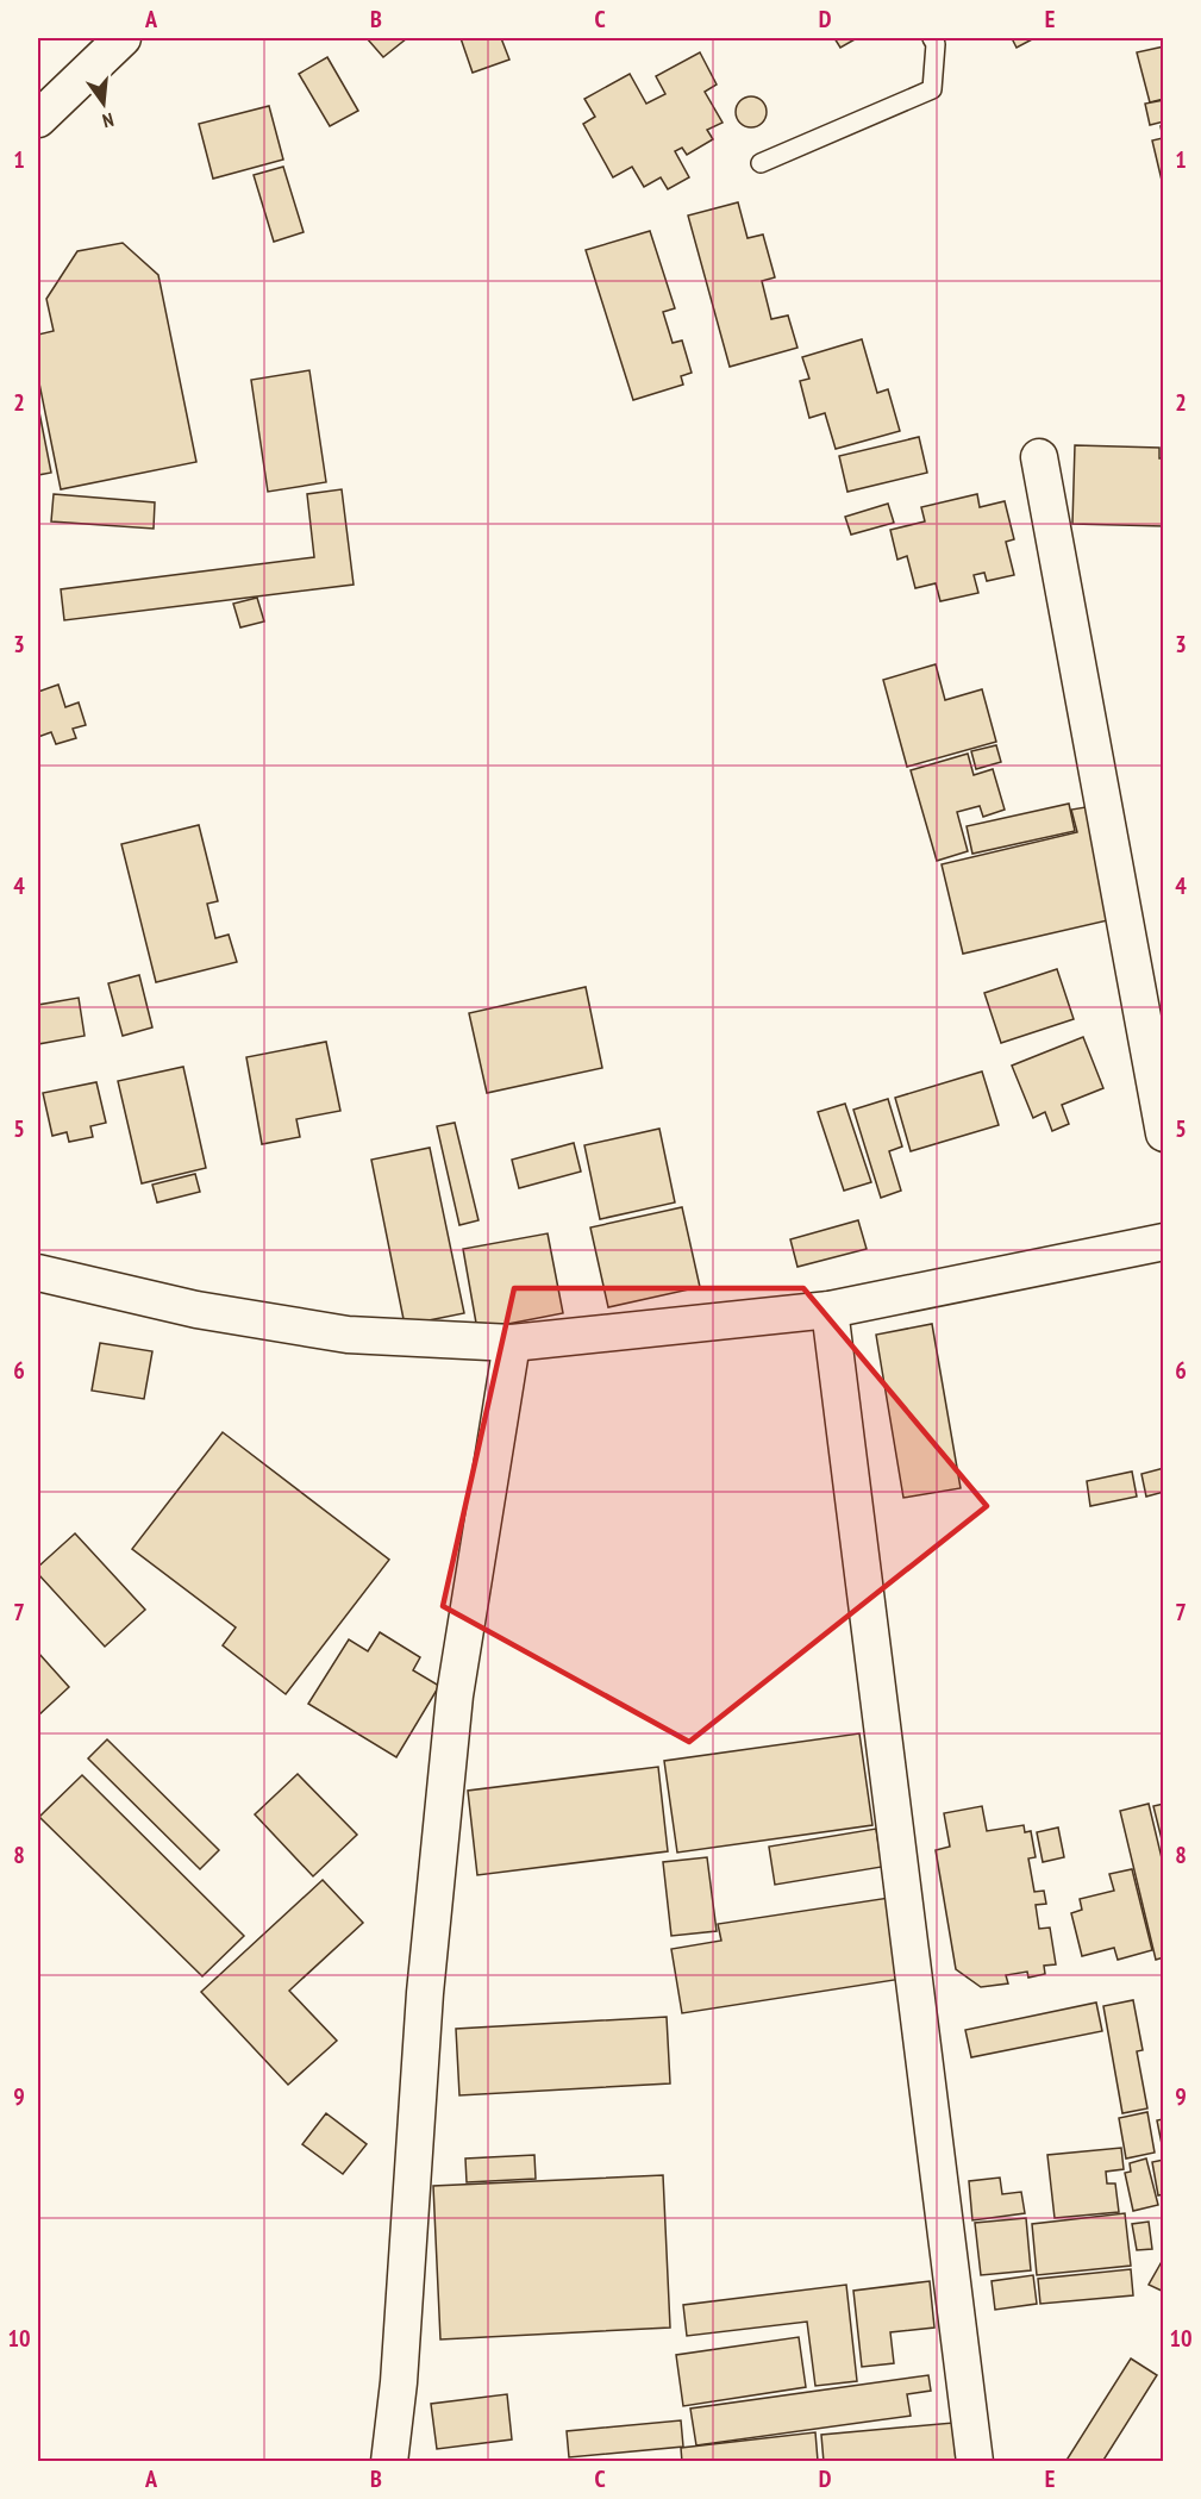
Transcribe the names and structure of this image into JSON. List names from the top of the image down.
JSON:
{
  "north": "bottom",
  "grid": {
    "columns": [
      "A",
      "B",
      "C",
      "D",
      "E"
    ],
    "rows": [
      "1",
      "2",
      "3",
      "4",
      "5",
      "6",
      "7",
      "8",
      "9",
      "10"
    ]
  }
}
